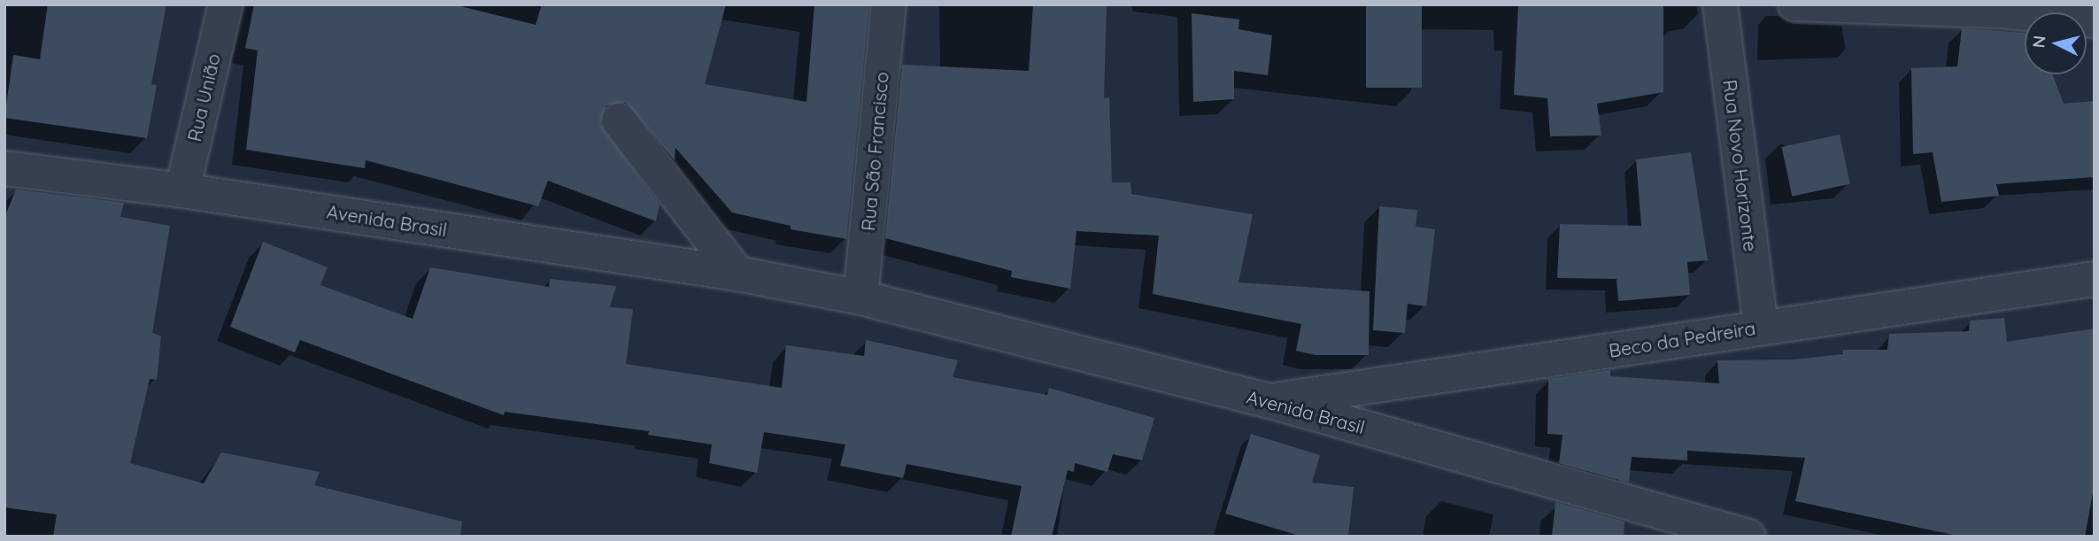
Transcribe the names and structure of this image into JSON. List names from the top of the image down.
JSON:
{
  "streets": {
    "street": [
      "Rua União",
      "Rua São Francisco",
      "Rua Novo Horizonte",
      "Avenida Brasil",
      "Beco da Pedreira"
    ]
  },
  "crossings": [
    ["Rua União", "Avenida Brasil"],
    ["Rua São Francisco", "Avenida Brasil"],
    ["Rua Novo Horizonte", "Beco da Pedreira"],
    ["Avenida Brasil", "Beco da Pedreira"]
  ],
  "north": "left"
}
